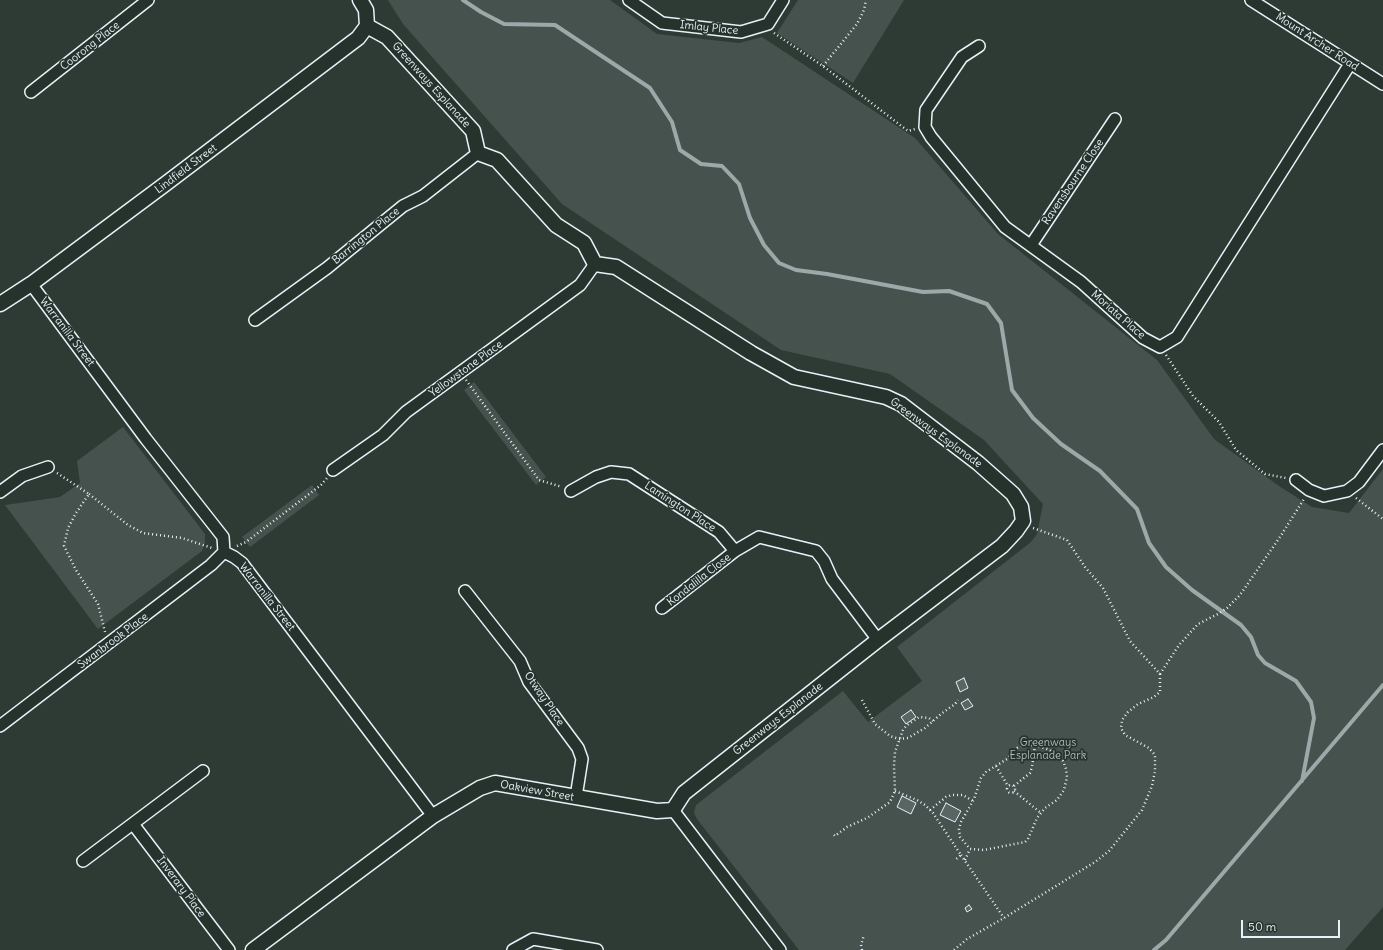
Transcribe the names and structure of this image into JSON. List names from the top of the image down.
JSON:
{
  "streets": {
    "street": [
      "Imlay Place",
      "Mount Archer Road",
      "Coorong Place",
      "Greenways Esplanade",
      "Lindfield Street",
      "Ravensbourne Close",
      "Barrington Place",
      "Moriata Place",
      "Warranilla Street",
      "Yellowstone Place",
      "Lamington Place",
      "Kondalilla Close",
      "Swanbrook Place",
      "Otway Place",
      "Oakview Street",
      "Inverary Place"
    ]
  },
  "crossings": [
    ["Greenways Esplanade", "Lindfield Street"],
    ["Greenways Esplanade", "Barrington Place"],
    ["Greenways Esplanade", "Yellowstone Place"],
    ["Greenways Esplanade", "Oakview Street"],
    ["Lindfield Street", "Warranilla Street"],
    ["Ravensbourne Close", "Moriata Place"],
    ["Warranilla Street", "Swanbrook Place"],
    ["Warranilla Street", "Oakview Street"],
    ["Lamington Place", "Kondalilla Close"],
    ["Otway Place", "Oakview Street"]
  ],
  "parks": ["Greenways Esplanade Park"],
  "scale_bar": "50 m"
}
